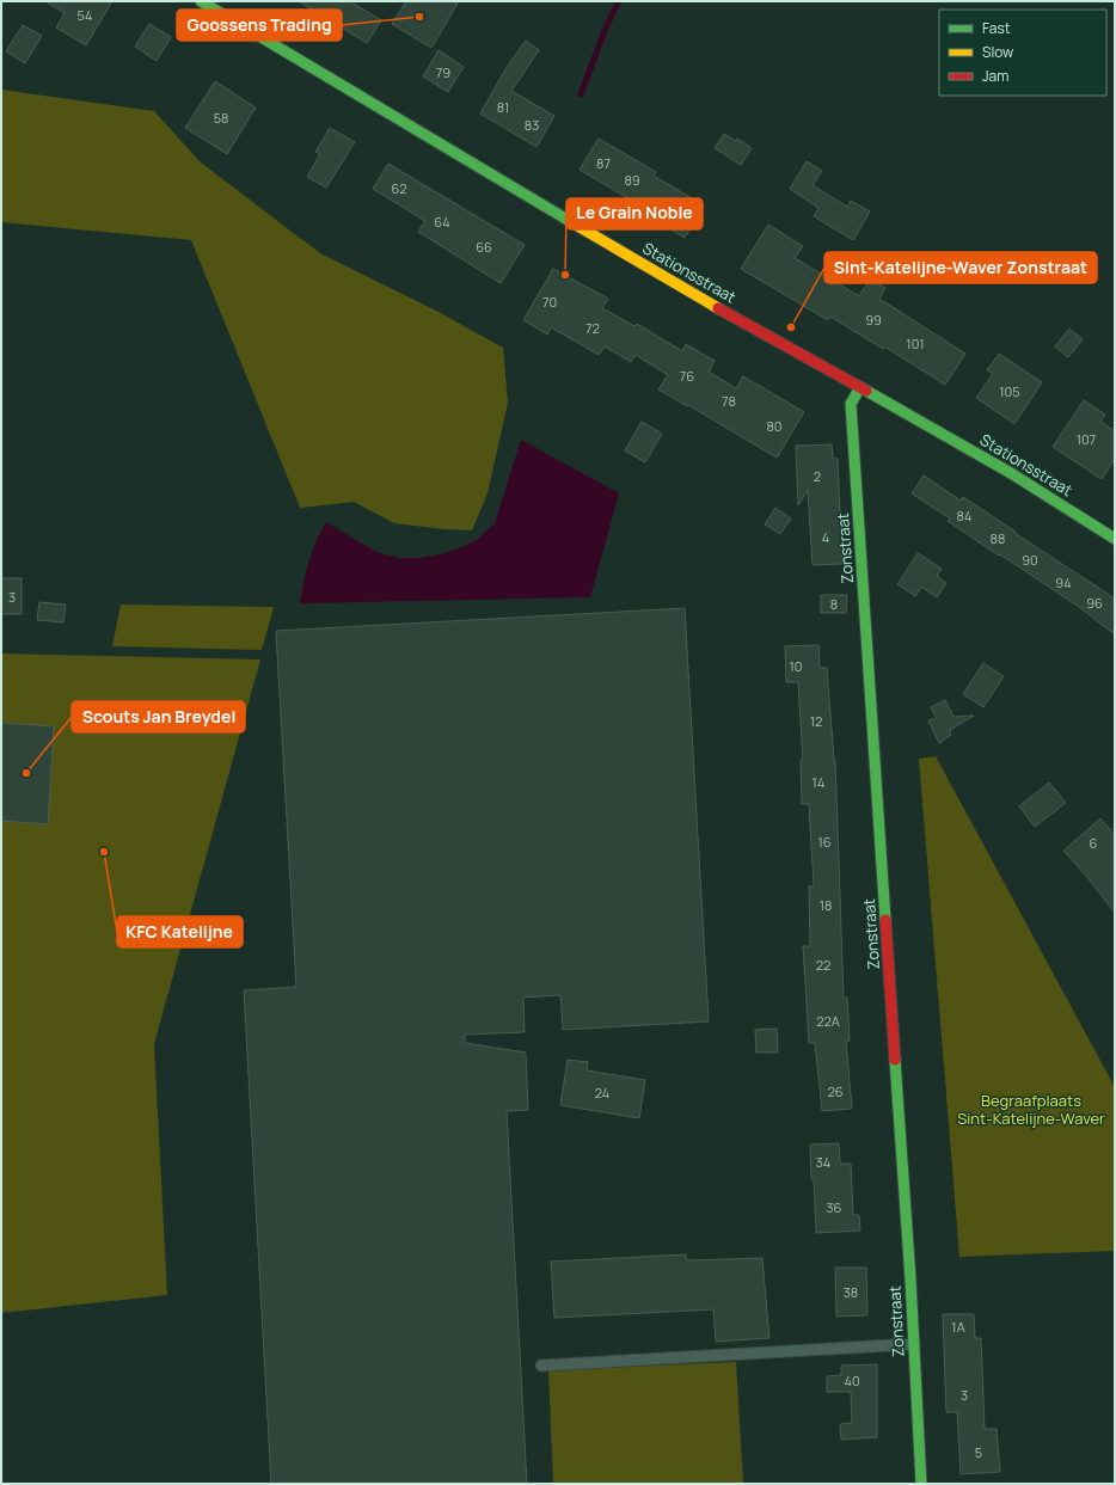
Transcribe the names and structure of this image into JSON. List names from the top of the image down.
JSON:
{
  "streets": {
    "street": ["Stationsstraat", "Zonstraat"]
  },
  "crossings": [
    ["Stationsstraat", "Zonstraat"]
  ],
  "parks": ["Begraafplaats Sint-Katelijne-Waver"],
  "places": [
    "Goossens Trading",
    "Le Grain Noble",
    "Sint-Katelijne-Waver Zonstraat",
    "Scouts Jan Breydel",
    "KFC Katelijne"
  ],
  "house_numbers": [
    "54",
    "79",
    "81",
    "58",
    "83",
    "87",
    "89",
    "62",
    "64",
    "66",
    "70",
    "99",
    "72",
    "101",
    "76",
    "105",
    "78",
    "80",
    "107",
    "2",
    "84",
    "4",
    "88",
    "90",
    "94",
    "3",
    "96",
    "8",
    "10",
    "12",
    "14",
    "16",
    "6",
    "18",
    "22",
    "22A",
    "26",
    "24",
    "34",
    "36",
    "38",
    "1A",
    "40",
    "3",
    "5"
  ],
  "legend": ["Fast", "Slow", "Jam"]
}
